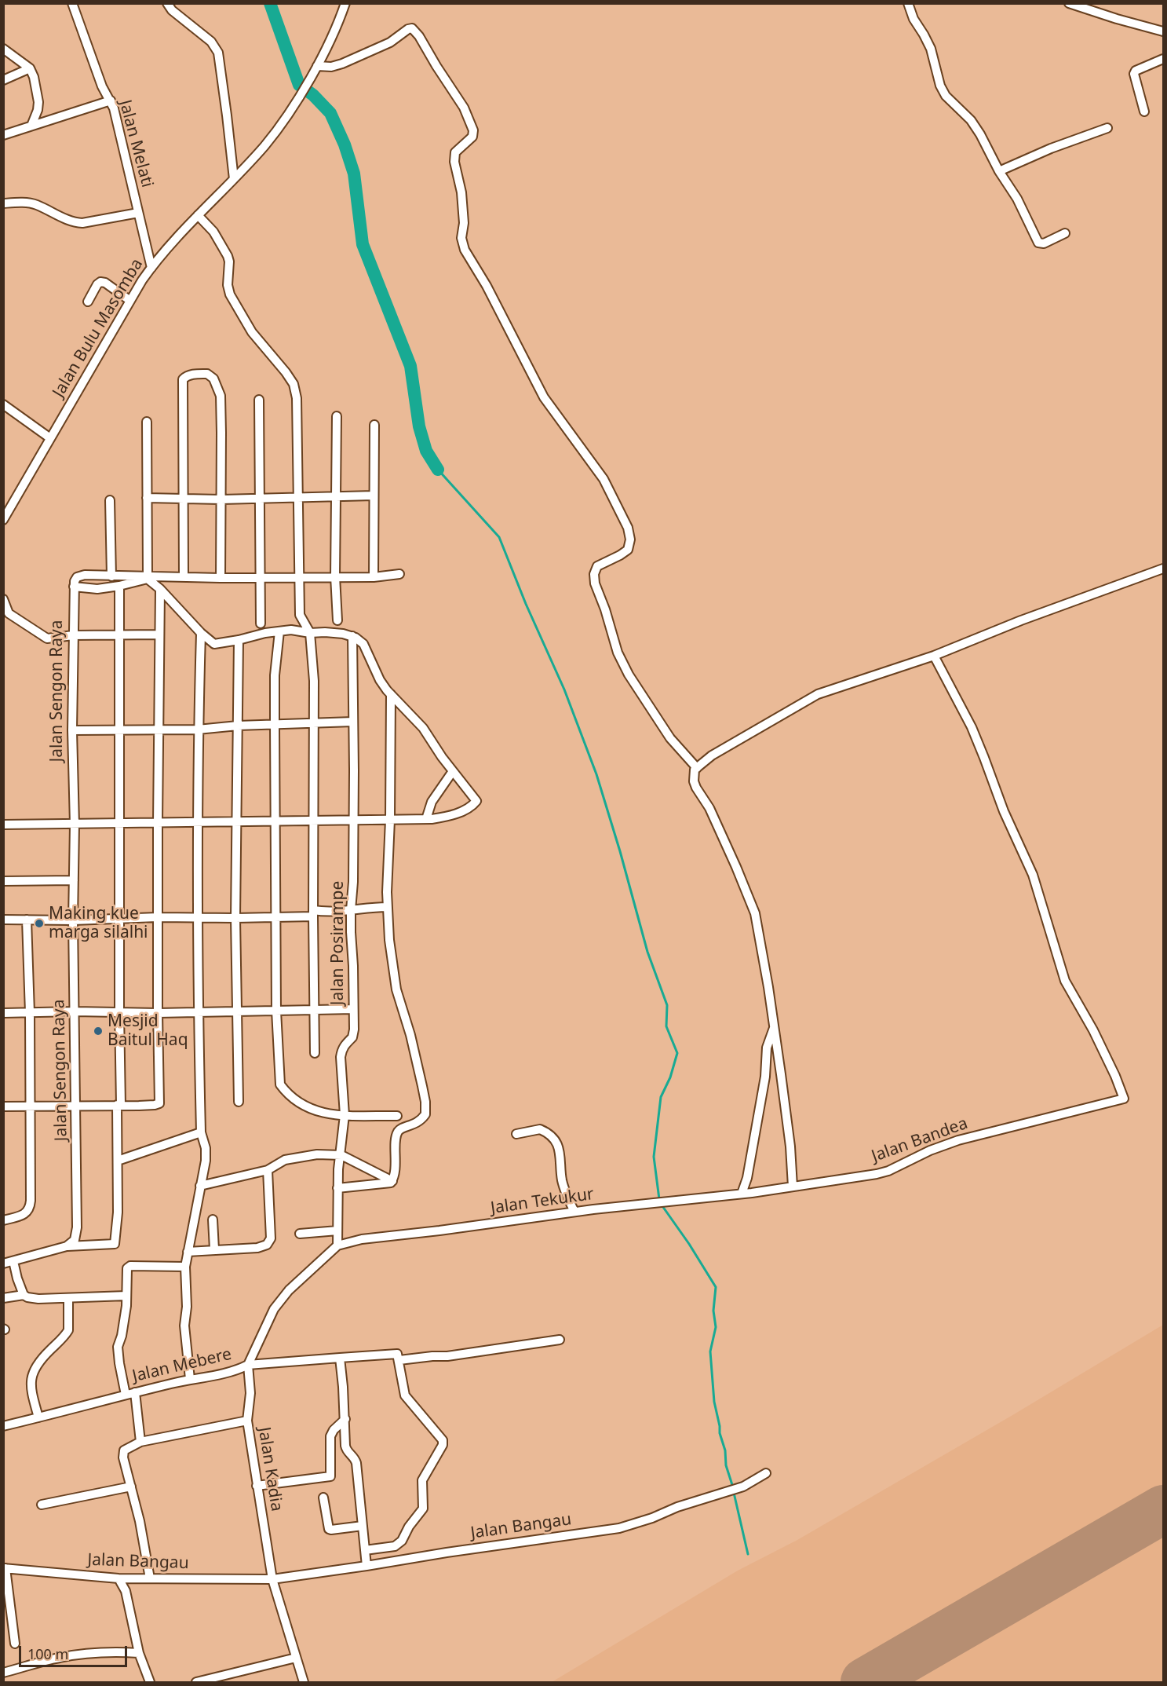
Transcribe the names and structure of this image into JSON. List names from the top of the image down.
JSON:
{
  "streets": {
    "street": [
      "Jalan Melati",
      "Jalan Bulu Masomba",
      "Jalan Sengon Raya",
      "Jalan Posirampe",
      "Jalan Bandea",
      "Jalan Tekukur",
      "Jalan Mebere",
      "Jalan Kadia",
      "Jalan Bangau"
    ]
  },
  "crossings": [
    ["Jalan Melati", "Jalan Bulu Masomba"],
    ["Jalan Posirampe", "Jalan Tekukur"],
    ["Jalan Posirampe", "Jalan Mebere"],
    ["Jalan Bandea", "Jalan Tekukur"],
    ["Jalan Tekukur", "Jalan Mebere"],
    ["Jalan Mebere", "Jalan Kadia"],
    ["Jalan Kadia", "Jalan Bangau"]
  ],
  "places": ["Making kue marga silalhi", "Mesjid Baitul Haq"],
  "scale_bar": "100 m"
}
